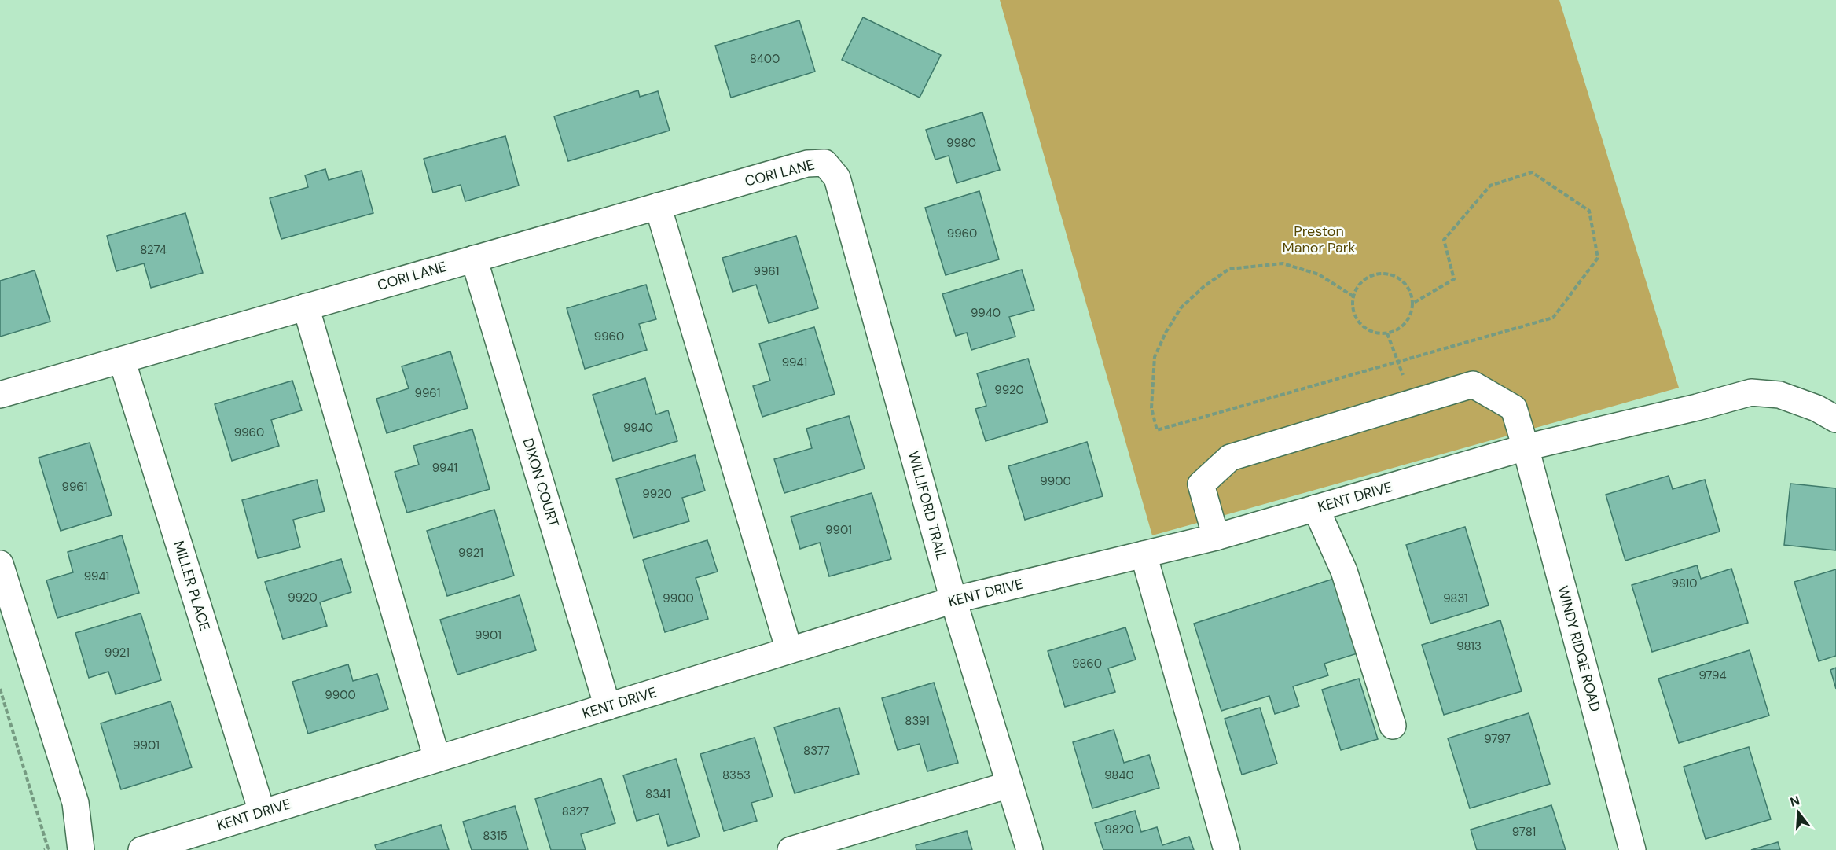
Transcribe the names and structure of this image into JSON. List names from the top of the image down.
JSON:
{
  "streets": {
    "street": [
      "CORI LANE",
      "DIXON COURT",
      "KENT DRIVE",
      "WILLIFORD TRAIL",
      "MILLER PLACE",
      "WINDY RIDGE ROAD"
    ]
  },
  "crossings": [
    ["CORI LANE", "DIXON COURT"],
    ["CORI LANE", "WILLIFORD TRAIL"],
    ["CORI LANE", "MILLER PLACE"],
    ["DIXON COURT", "KENT DRIVE"],
    ["KENT DRIVE", "WILLIFORD TRAIL"],
    ["KENT DRIVE", "MILLER PLACE"],
    ["KENT DRIVE", "WINDY RIDGE ROAD"]
  ],
  "parks": ["Preston Manor Park"],
  "house_numbers": [
    "8400",
    "9980",
    "9960",
    "8274",
    "9961",
    "9940",
    "9960",
    "9941",
    "9920",
    "9961",
    "9940",
    "9960",
    "9941",
    "9900",
    "9961",
    "9920",
    "9901",
    "9921",
    "9941",
    "9810",
    "9920",
    "9900",
    "9831",
    "9901",
    "9813",
    "9921",
    "9860",
    "9794",
    "9900",
    "8391",
    "9797",
    "9901",
    "8377",
    "8353",
    "9840",
    "8341",
    "8327",
    "9820",
    "9781",
    "8315"
  ],
  "north": "top"
}
